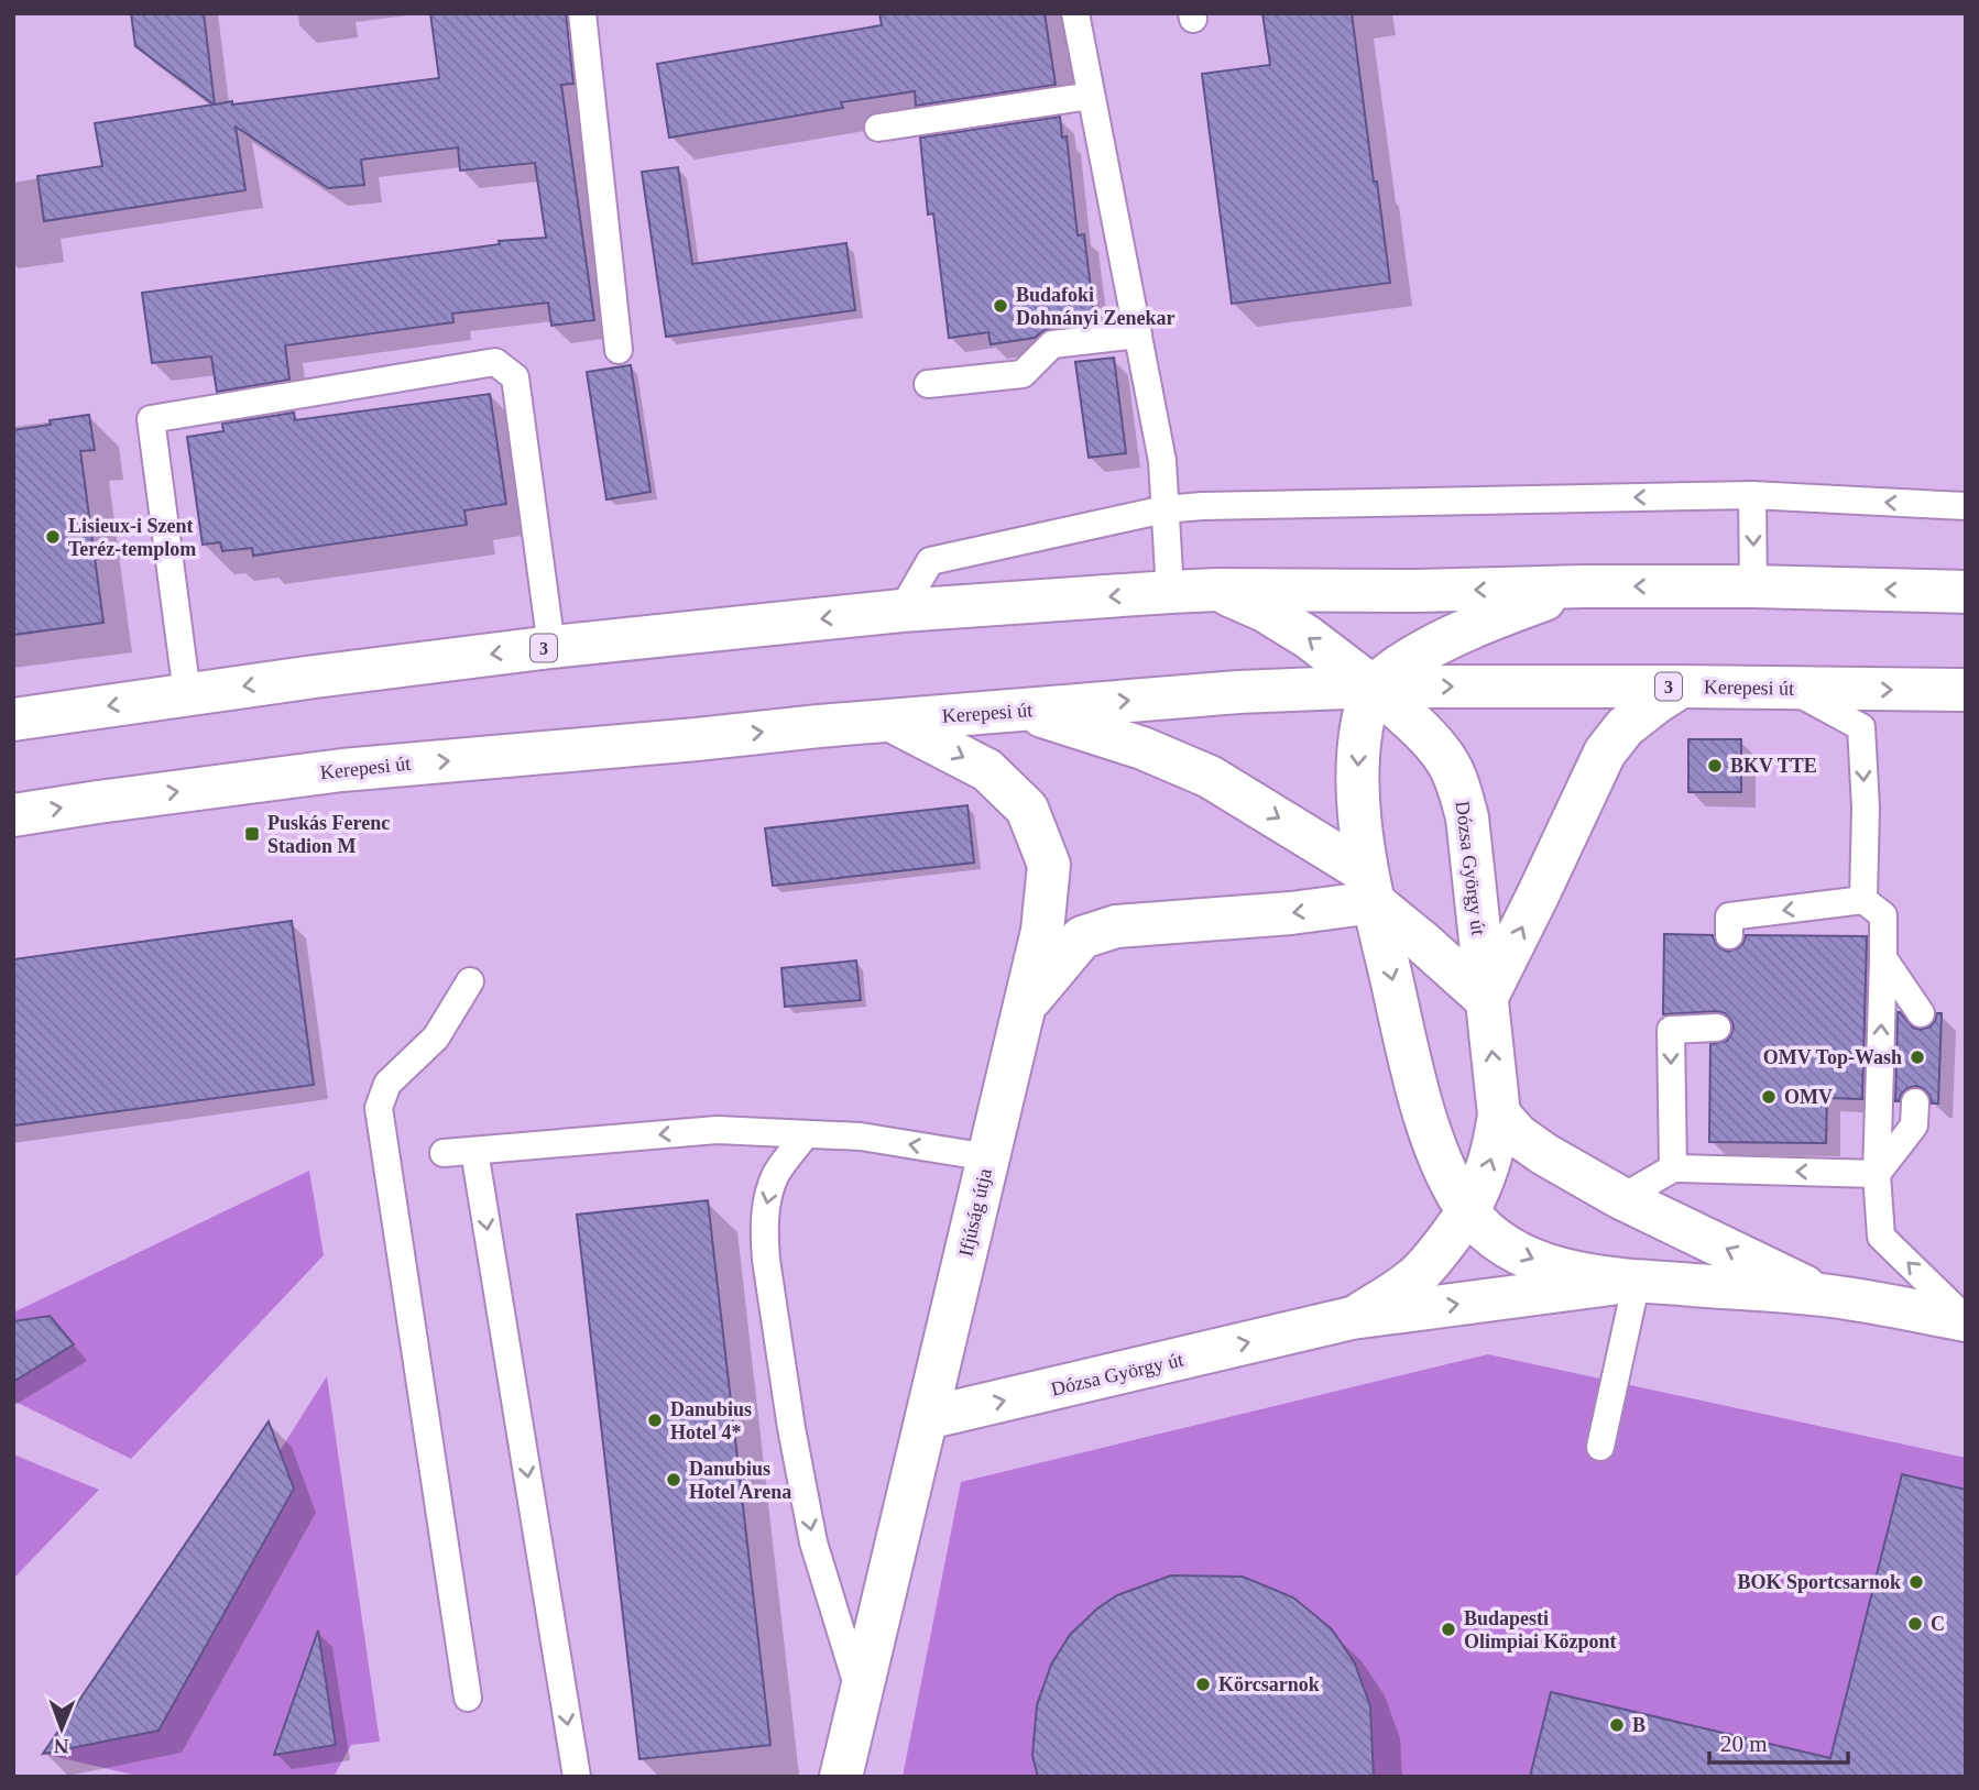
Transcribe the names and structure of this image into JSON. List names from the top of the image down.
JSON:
{
  "streets": {
    "main road": [
      "3",
      "Kerepesi út",
      "Dózsa György út",
      "Ifjúság útja"
    ]
  },
  "crossings": [
    ["Kerepesi út", "Dózsa György út"],
    ["Kerepesi út", "Ifjúság útja"],
    ["Dózsa György út", "Ifjúság útja"]
  ],
  "places": {
    "other": [
      "Budafoki Dohnányi Zenekar",
      "Lisieux-i Szent Teréz-templom",
      "BKV TTE",
      "OMV Top-Wash",
      "OMV",
      "Danubius Hotel 4*",
      "Danubius Hotel Arena",
      "BOK Sportcsarnok",
      "C",
      "Budapesti Olimpiai Központ",
      "Körcsarnok",
      "B"
    ],
    "transit": ["Puskás Ferenc Stadion M"]
  },
  "scale_bar": "20 m",
  "north": "bottom"
}
